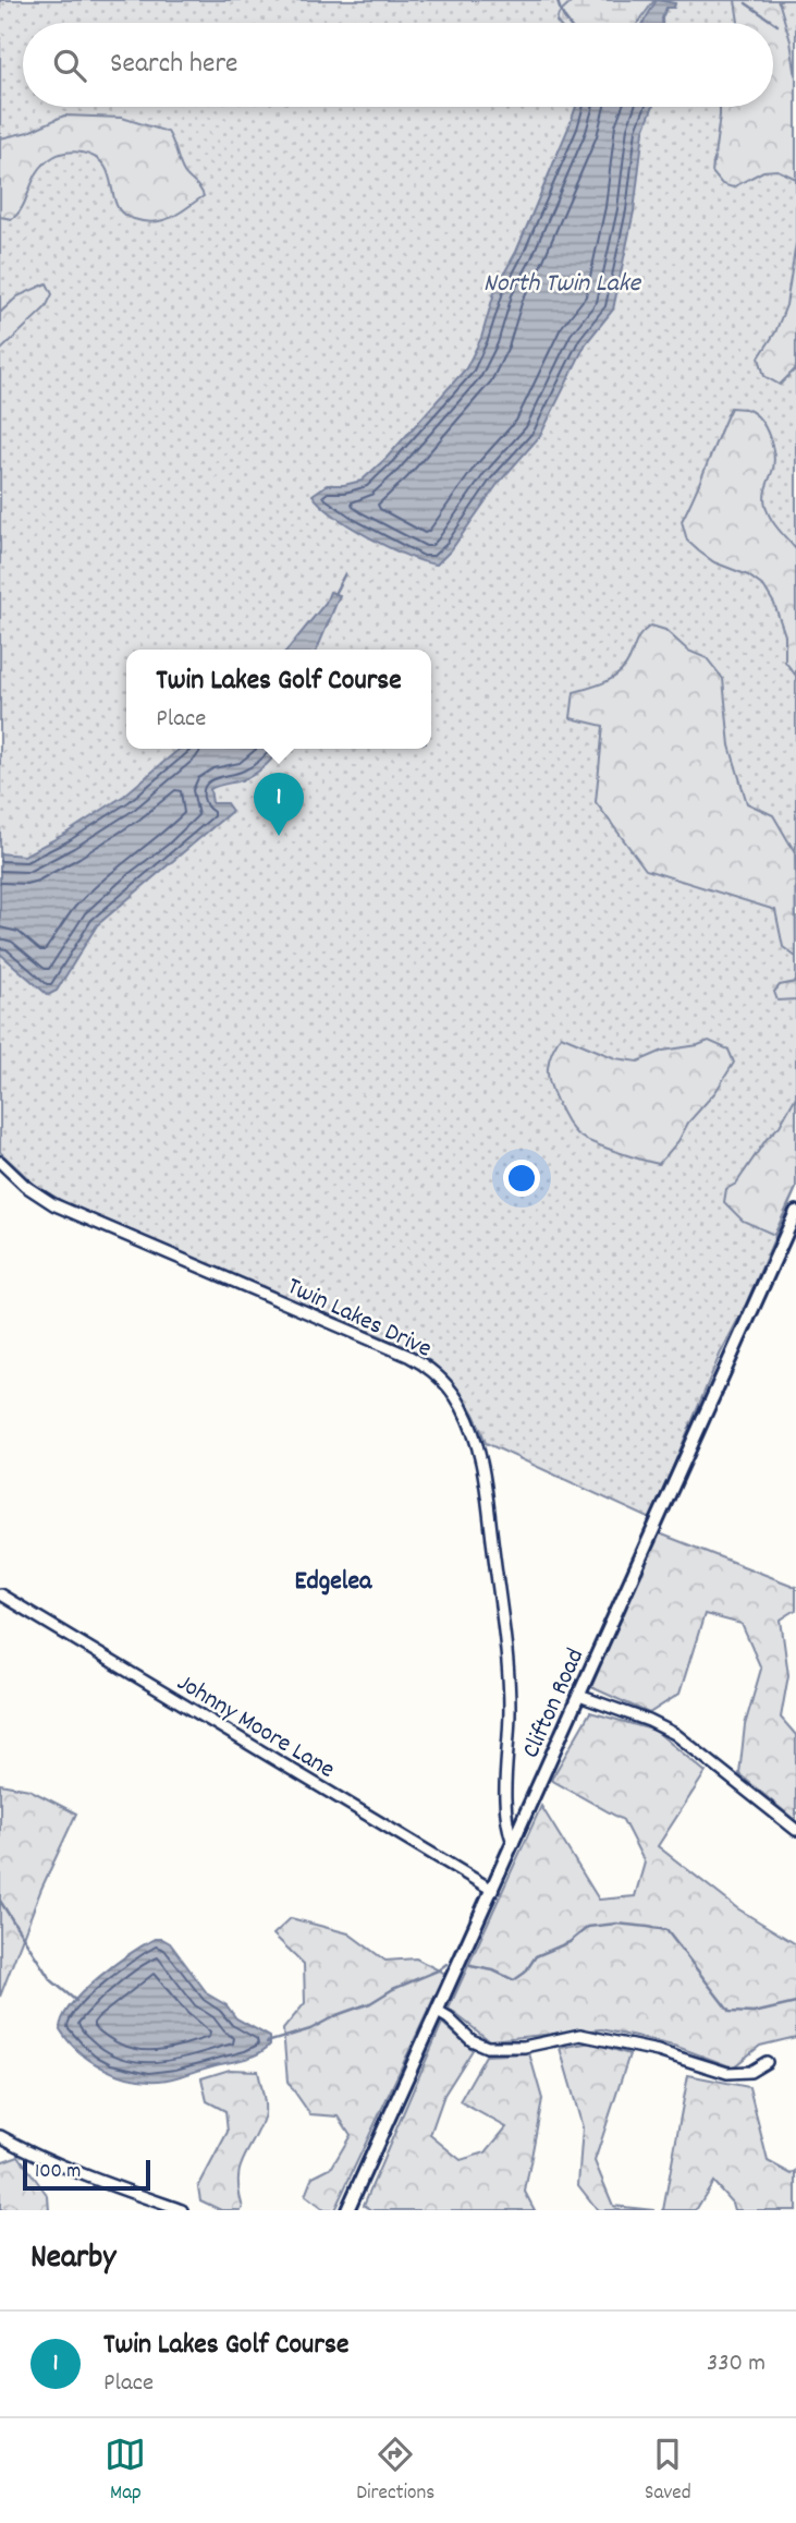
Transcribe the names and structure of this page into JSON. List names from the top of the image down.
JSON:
{
  "streets": {
    "main road": ["Clifton Road"],
    "street": ["Twin Lakes Drive", "Johnny Moore Lane"]
  },
  "crossings": [
    ["Twin Lakes Drive", "Clifton Road"],
    ["Clifton Road", "Johnny Moore Lane"]
  ],
  "districts": ["Edgelea"],
  "water": ["North Twin Lake"],
  "scale_bar": "100 m",
  "page": {
    "search": "Search here",
    "popup": ["Twin Lakes Golf Course", "Place"],
    "pins": "1",
    "scale": "100 m",
    "heading": "Nearby",
    "list": [
      {
        "mark": "1",
        "name": "Twin Lakes Golf Course",
        "note": "Place",
        "value": "330 m"
      }
    ],
    "nav": ["Map", "Directions", "Saved"]
  }
}
